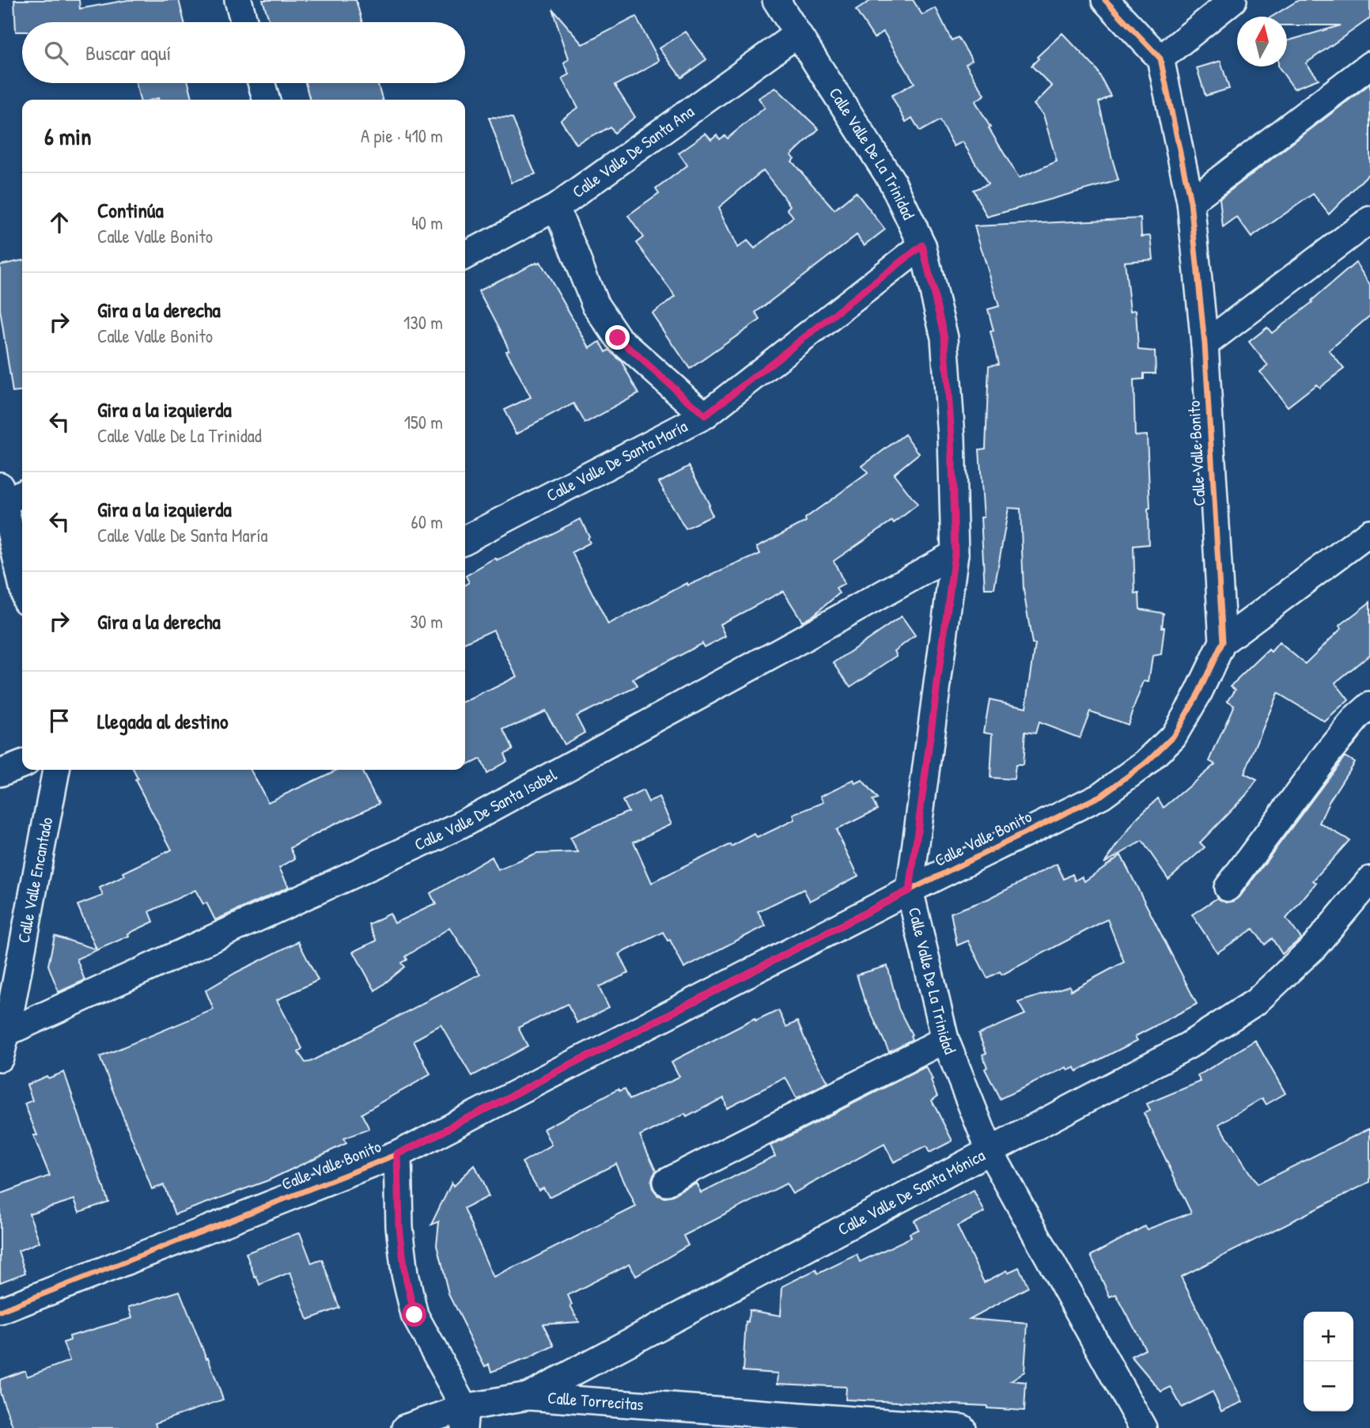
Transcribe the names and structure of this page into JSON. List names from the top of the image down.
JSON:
{
  "streets": {
    "street": [
      "Calle Valle De Santa Ana",
      "Calle Valle De La Trinidad",
      "Calle Valle Bonito",
      "Calle Valle De Santa María",
      "Calle Valle De Santa Isabel",
      "Calle Valle Encantado",
      "Calle Valle De Santa Mónica",
      "Calle Torrecitas"
    ]
  },
  "crossings": [
    ["Calle Valle De Santa Ana", "Calle Valle De La Trinidad"],
    ["Calle Valle De La Trinidad", "Calle Valle Bonito"],
    ["Calle Valle De La Trinidad", "Calle Valle De Santa María"],
    ["Calle Valle De La Trinidad", "Calle Valle De Santa Isabel"],
    ["Calle Valle De La Trinidad", "Calle Valle De Santa Mónica"],
    ["Calle Valle Bonito", "Calle Valle De Santa Mónica"],
    ["Calle Valle De Santa Isabel", "Calle Valle Encantado"],
    ["Calle Valle De Santa Mónica", "Calle Torrecitas"]
  ],
  "north": "top",
  "page": {
    "search": "Buscar aquí",
    "heading": ["6 min", "A pie · 410 m"],
    "list": [
      ["Continúa", "Calle Valle Bonito", "40 m"],
      ["Gira a la derecha", "Calle Valle Bonito", "130 m"],
      ["Gira a la izquierda", "Calle Valle De La Trinidad", "150 m"],
      ["Gira a la izquierda", "Calle Valle De Santa María", "60 m"],
      ["Gira a la derecha", "30 m"],
      "Llegada al destino"
    ],
    "map_buttons": ["+", "−"]
  }
}
